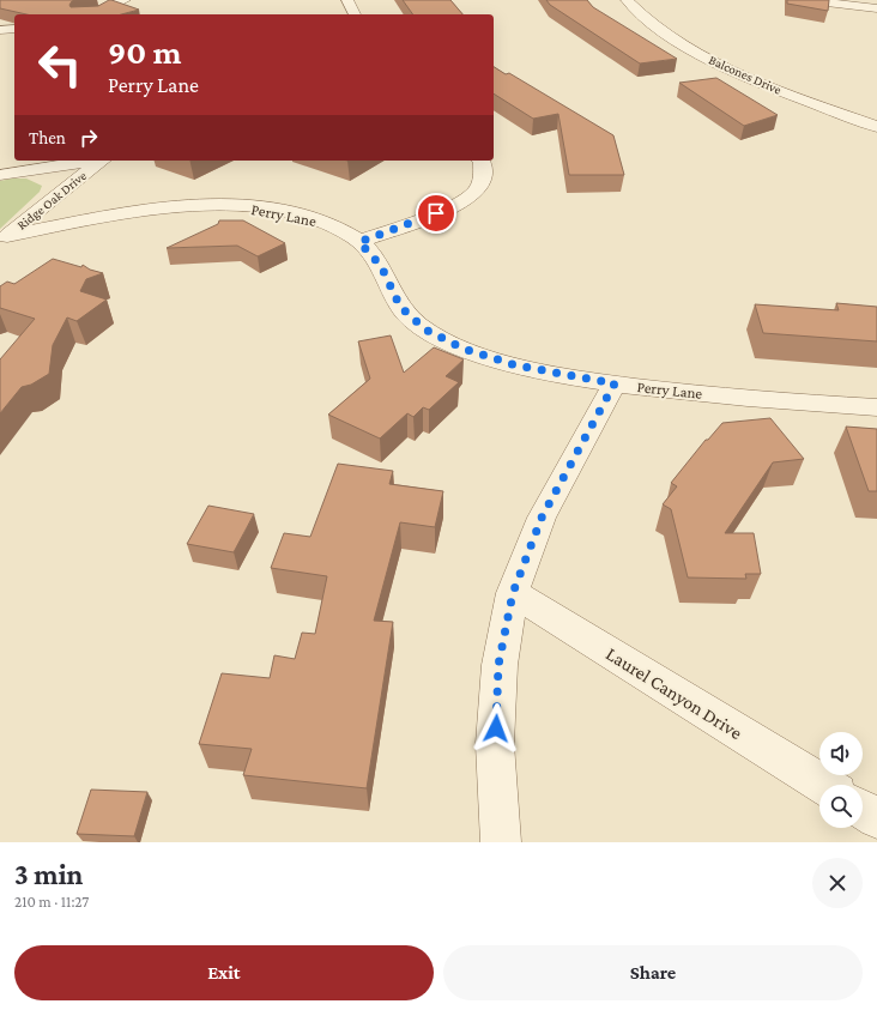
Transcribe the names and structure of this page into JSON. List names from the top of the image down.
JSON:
{
  "streets": {
    "street": [
      "Balcones Drive",
      "Ridge Oak Drive",
      "Perry Lane",
      "Laurel Canyon Drive"
    ]
  },
  "crossings": [
    ["Ridge Oak Drive", "Perry Lane"]
  ],
  "page": {
    "turn": ["90 m", "Perry Lane"],
    "then": "Then",
    "heading": ["3 min", "210 m · 11:27"],
    "buttons": ["Exit", "Share"]
  }
}
